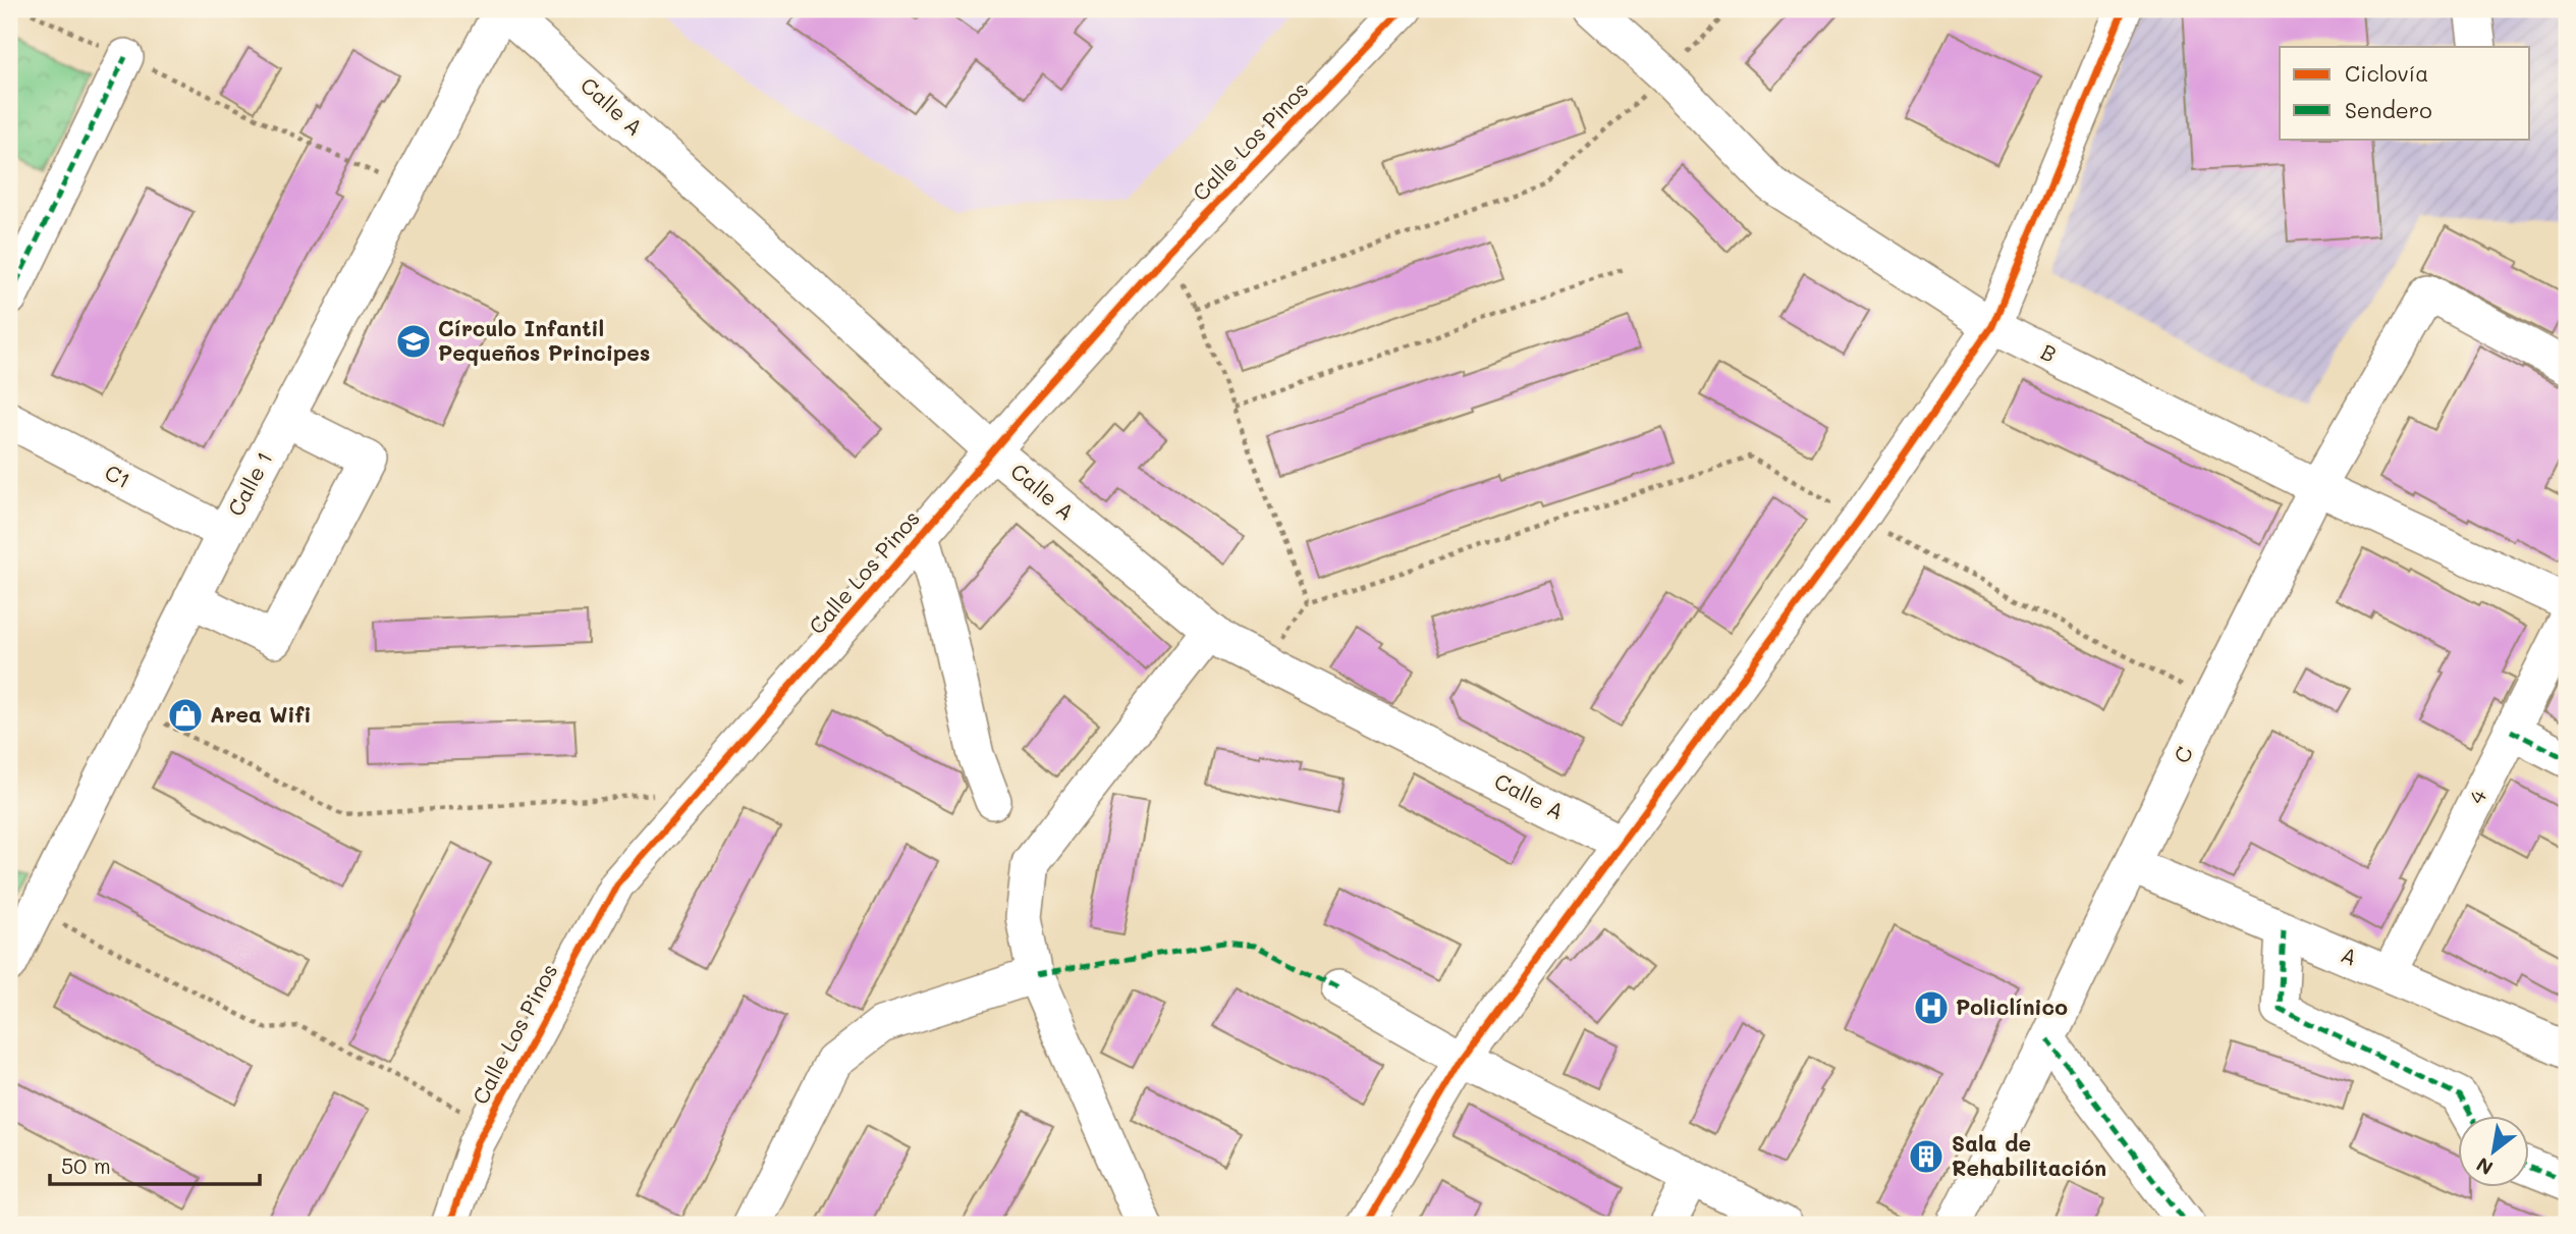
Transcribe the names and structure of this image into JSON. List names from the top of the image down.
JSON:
{
  "streets": {
    "street": [
      "Calle A",
      "Calle Los Pinos",
      "B",
      "C1",
      "Calle 1",
      "C",
      "4",
      "A"
    ]
  },
  "crossings": [
    ["Calle A", "Calle Los Pinos"],
    ["Calle A", "Calle 1"],
    ["B", "C"],
    ["C1", "Calle 1"],
    ["C", "A"],
    ["4", "A"]
  ],
  "places": {
    "school or university": ["Círculo Infantil Pequeños Principes"],
    "shop": ["Area Wifi"],
    "hospital": ["Policlínico"],
    "building": ["Sala de Rehabilitación"]
  },
  "legend": ["Ciclovía", "Sendero"],
  "scale_bar": "50 m",
  "north": "bottom left"
}
